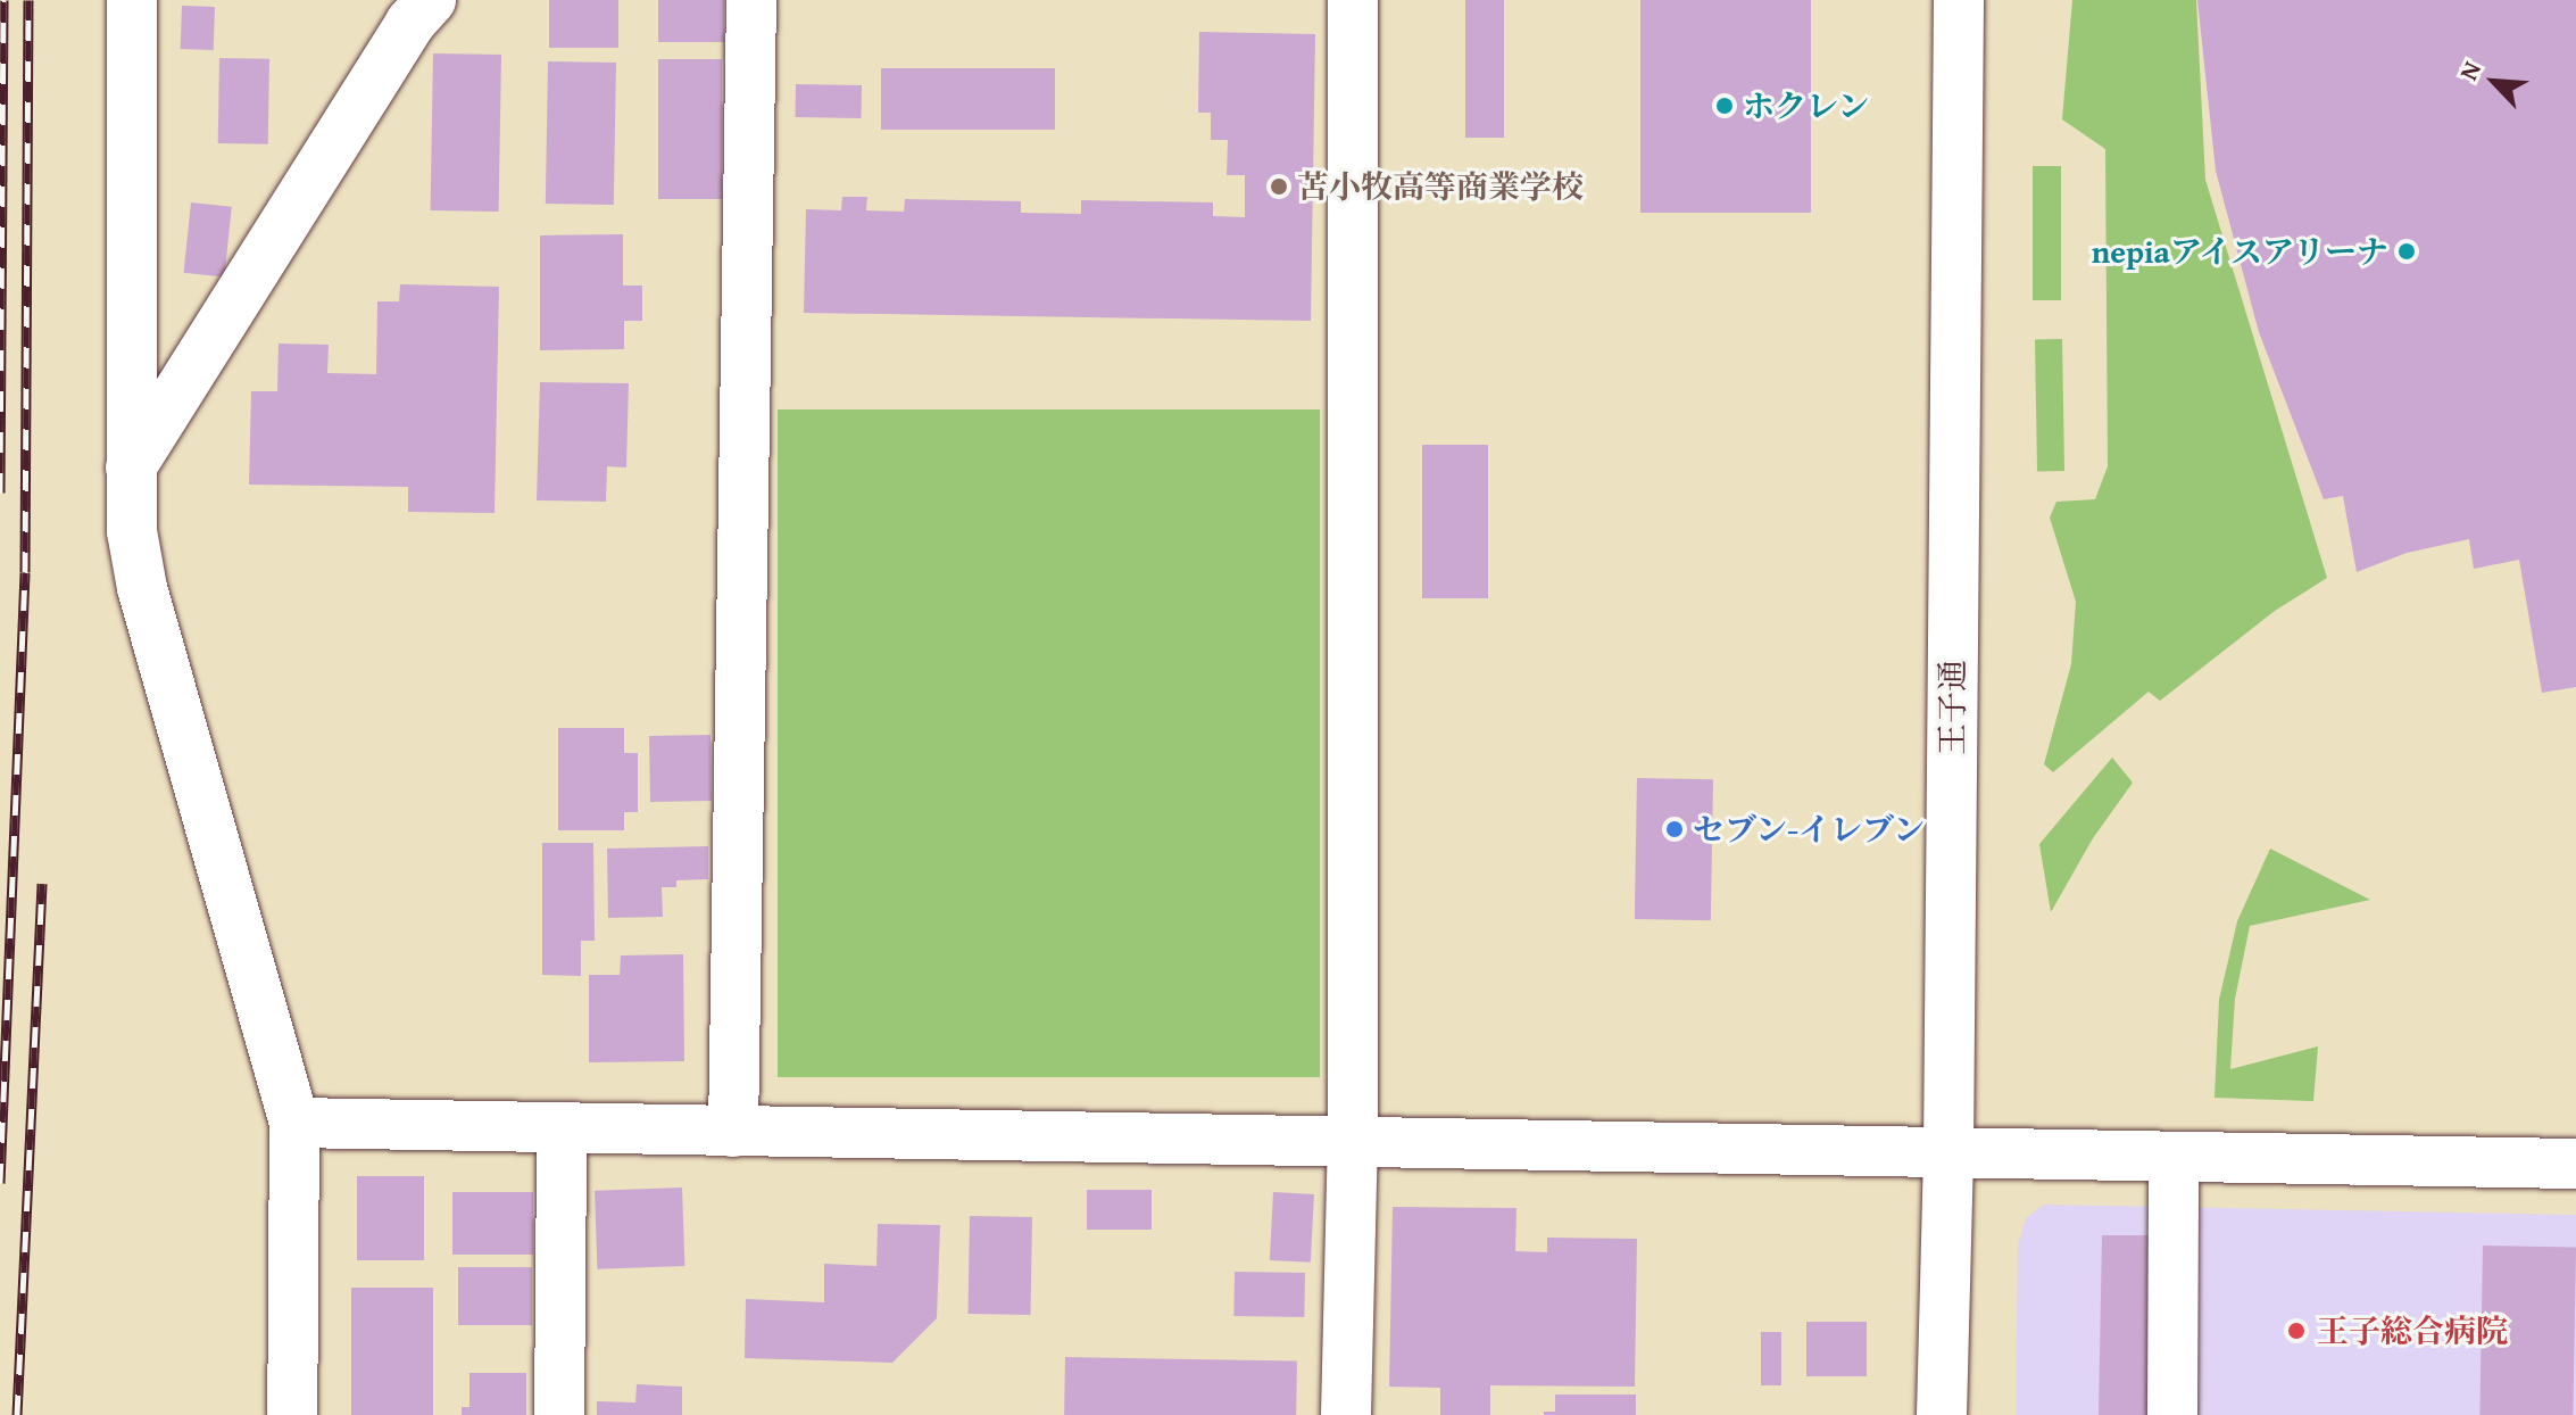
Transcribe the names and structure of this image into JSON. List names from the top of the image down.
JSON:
{
  "streets": {
    "street": ["王子通"]
  },
  "places": [
    "ホクレン",
    "苫小牧高等商業学校",
    "nepiaアイスアリーナ",
    "セブン-イレブン",
    "王子総合病院"
  ],
  "north": "top left"
}
